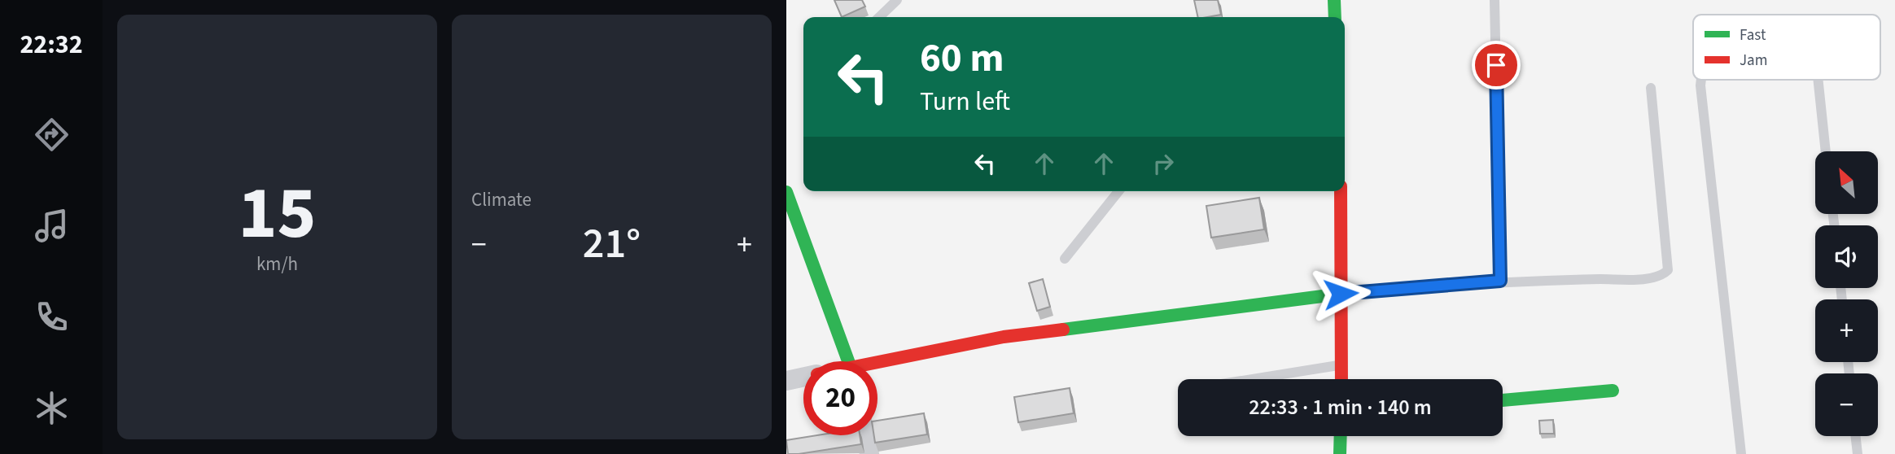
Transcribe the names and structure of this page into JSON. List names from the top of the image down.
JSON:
{
  "legend": ["Fast", "Jam"],
  "north": "top left",
  "page": {
    "tabs": "22:32",
    "tile": [
      ["15", "km/h"],
      "Climate"
    ],
    "turn": ["60 m", "Turn left"],
    "map_buttons": ["+", "−"],
    "heat": ["−", "21°", "+"],
    "limit": "20",
    "trip": "22:33 · 1 min · 140 m"
  }
}
